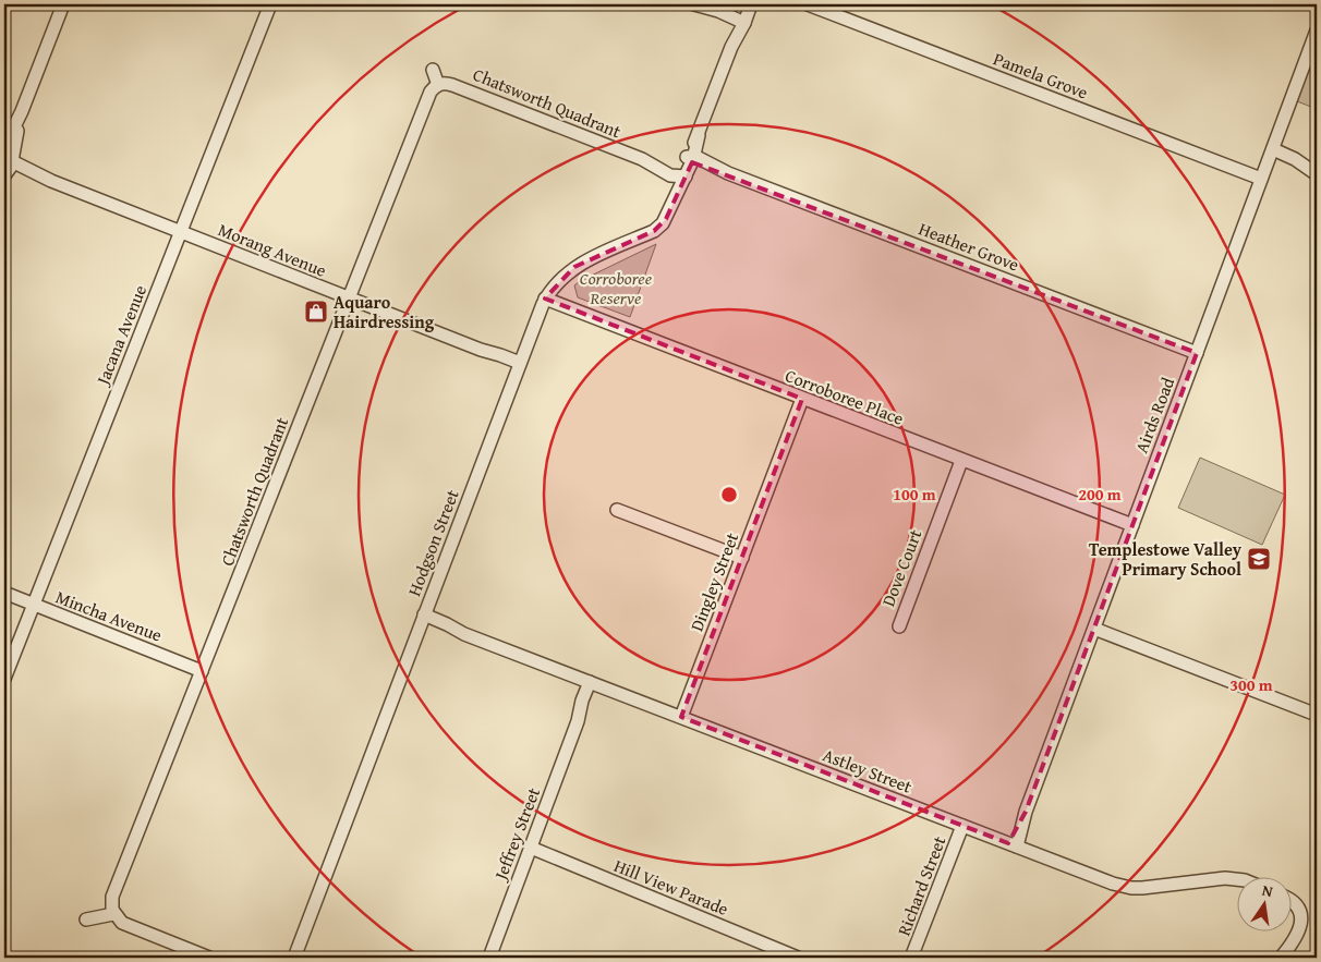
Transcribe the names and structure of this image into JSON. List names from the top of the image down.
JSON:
{
  "streets": {
    "street": [
      "Pamela Grove",
      "Chatsworth Quadrant",
      "Heather Grove",
      "Morang Avenue",
      "Jacana Avenue",
      "Corroboree Place",
      "Airds Road",
      "Hodgson Street",
      "Dove Court",
      "Dingley Street",
      "Mincha Avenue",
      "Astley Street",
      "Jeffrey Street",
      "Richard Street",
      "Hill View Parade"
    ]
  },
  "crossings": [
    ["Pamela Grove", "Airds Road"],
    ["Chatsworth Quadrant", "Morang Avenue"],
    ["Chatsworth Quadrant", "Hodgson Street"],
    ["Chatsworth Quadrant", "Mincha Avenue"],
    ["Heather Grove", "Airds Road"],
    ["Heather Grove", "Hodgson Street"],
    ["Morang Avenue", "Jacana Avenue"],
    ["Morang Avenue", "Hodgson Street"],
    ["Jacana Avenue", "Mincha Avenue"],
    ["Corroboree Place", "Airds Road"],
    ["Corroboree Place", "Hodgson Street"],
    ["Corroboree Place", "Dove Court"],
    ["Corroboree Place", "Dingley Street"],
    ["Airds Road", "Astley Street"],
    ["Hodgson Street", "Astley Street"],
    ["Dingley Street", "Astley Street"],
    ["Astley Street", "Jeffrey Street"],
    ["Astley Street", "Richard Street"],
    ["Jeffrey Street", "Hill View Parade"]
  ],
  "parks": ["Corroboree Reserve"],
  "places": {
    "shop": ["Aquaro Hairdressing"],
    "school or university": ["Templestowe Valley Primary School"]
  },
  "north": "top",
  "rings": ["100 m", "200 m", "300 m"]
}
